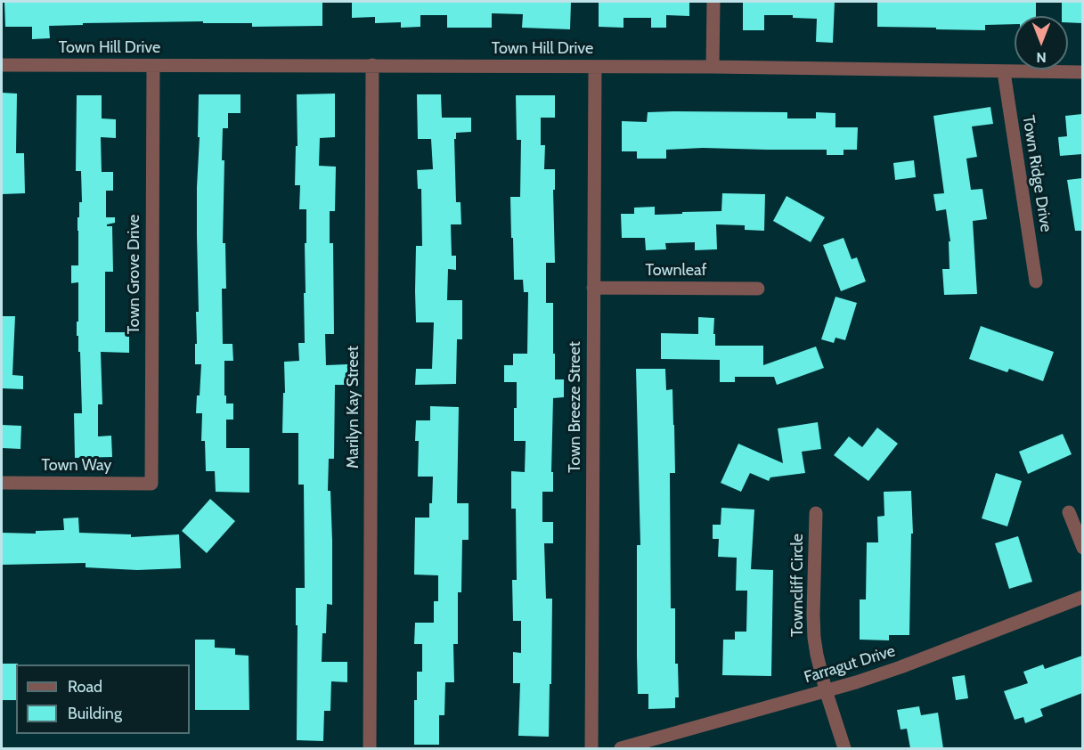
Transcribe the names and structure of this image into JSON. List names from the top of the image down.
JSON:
{
  "streets": {
    "street": [
      "Town Hill Drive",
      "Town Ridge Drive",
      "Townleaf",
      "Town Grove Drive",
      "Marilyn Kay Street",
      "Town Breeze Street",
      "Town Way",
      "Towncliff Circle",
      "Farragut Drive"
    ]
  },
  "crossings": [
    ["Town Hill Drive", "Town Ridge Drive"],
    ["Town Hill Drive", "Town Grove Drive"],
    ["Town Hill Drive", "Marilyn Kay Street"],
    ["Town Hill Drive", "Town Breeze Street"],
    ["Townleaf", "Town Breeze Street"],
    ["Town Grove Drive", "Town Way"],
    ["Towncliff Circle", "Farragut Drive"]
  ],
  "legend": ["Road", "Building"],
  "north": "bottom"
}
